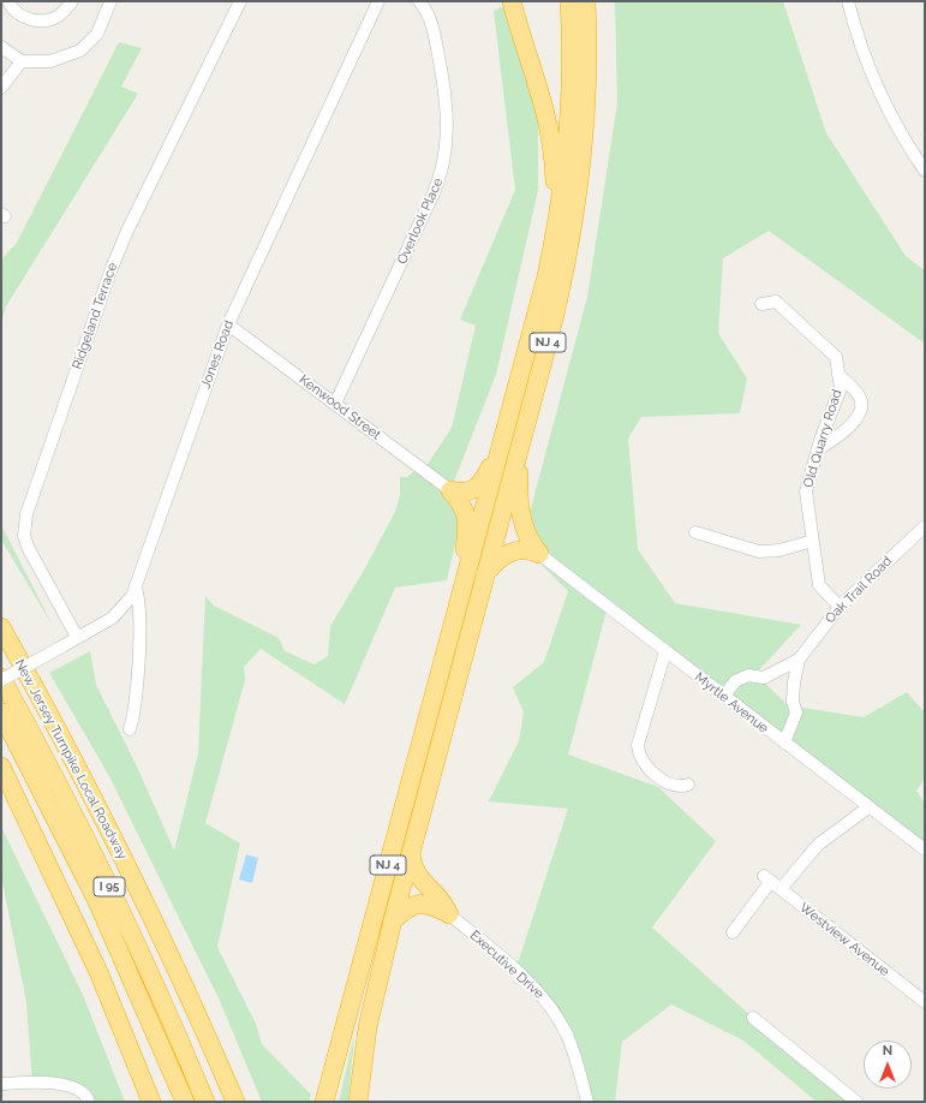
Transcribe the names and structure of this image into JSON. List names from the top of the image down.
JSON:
{
  "streets": {
    "highway": ["NJ 4", "New Jersey Turnpike Local Roadway", "I 95"],
    "street": [
      "Overlook Place",
      "Ridgeland Terrace",
      "Jones Road",
      "Kenwood Street",
      "Old Quarry Road",
      "Oak Trail Road",
      "Myrtle Avenue",
      "Westview Avenue",
      "Executive Drive"
    ]
  },
  "crossings": [
    ["Overlook Place", "Kenwood Street"],
    ["Jones Road", "Kenwood Street"],
    ["Old Quarry Road", "Oak Trail Road"]
  ],
  "north": "top"
}
